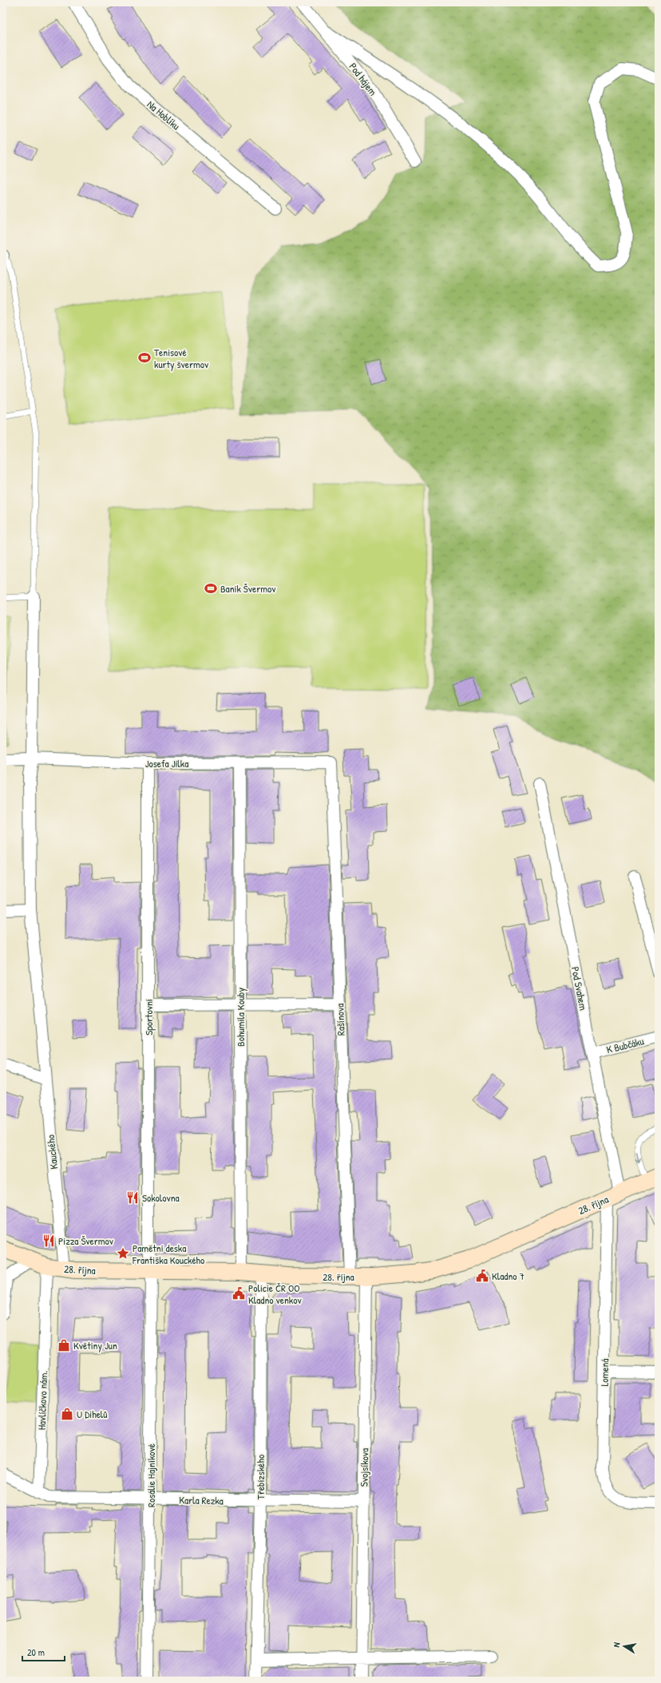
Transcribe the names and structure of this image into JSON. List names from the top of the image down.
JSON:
{
  "streets": {
    "main road": ["28. října"],
    "street": [
      "Pod hájem",
      "Na Hoblíku",
      "Josefa Jílka",
      "Pod Svahem",
      "Sportovní",
      "Bohumila Kouby",
      "Rašínova",
      "K Bubčáku",
      "Kauckého",
      "Lomená",
      "Havlíčkovo nám.",
      "Svojsíkova",
      "Rosálie Hajníkové",
      "Třebízského",
      "Karla Rezka"
    ]
  },
  "crossings": [
    ["Josefa Jílka", "Sportovní"],
    ["Josefa Jílka", "Bohumila Kouby"],
    ["Josefa Jílka", "Rašínova"],
    ["Josefa Jílka", "Kauckého"],
    ["Pod Svahem", "K Bubčáku"],
    ["Pod Svahem", "28. října"],
    ["Pod Svahem", "Lomená"],
    ["Sportovní", "28. října"],
    ["Sportovní", "Rosálie Hajníkové"],
    ["Bohumila Kouby", "28. října"],
    ["Rašínova", "28. října"],
    ["Kauckého", "28. října"],
    ["28. října", "Lomená"],
    ["28. října", "Havlíčkovo nám."],
    ["28. října", "Svojsíkova"],
    ["28. října", "Rosálie Hajníkové"],
    ["28. října", "Třebízského"],
    ["Havlíčkovo nám.", "Karla Rezka"],
    ["Svojsíkova", "Karla Rezka"],
    ["Rosálie Hajníkové", "Karla Rezka"],
    ["Třebízského", "Karla Rezka"]
  ],
  "places": {
    "sports": ["Tenisové kurty švermov", "Baník Švermov"],
    "restaurant": ["Sokolovna", "Pizza Švermov"],
    "place": ["Pamětní deska Františka Kouckého"],
    "public building": ["Kladno 7", "Policie ČR OO Kladno venkov"],
    "shop": ["Květiny Jun", "U Dihelů"]
  },
  "scale_bar": "20 m",
  "north": "left"
}
